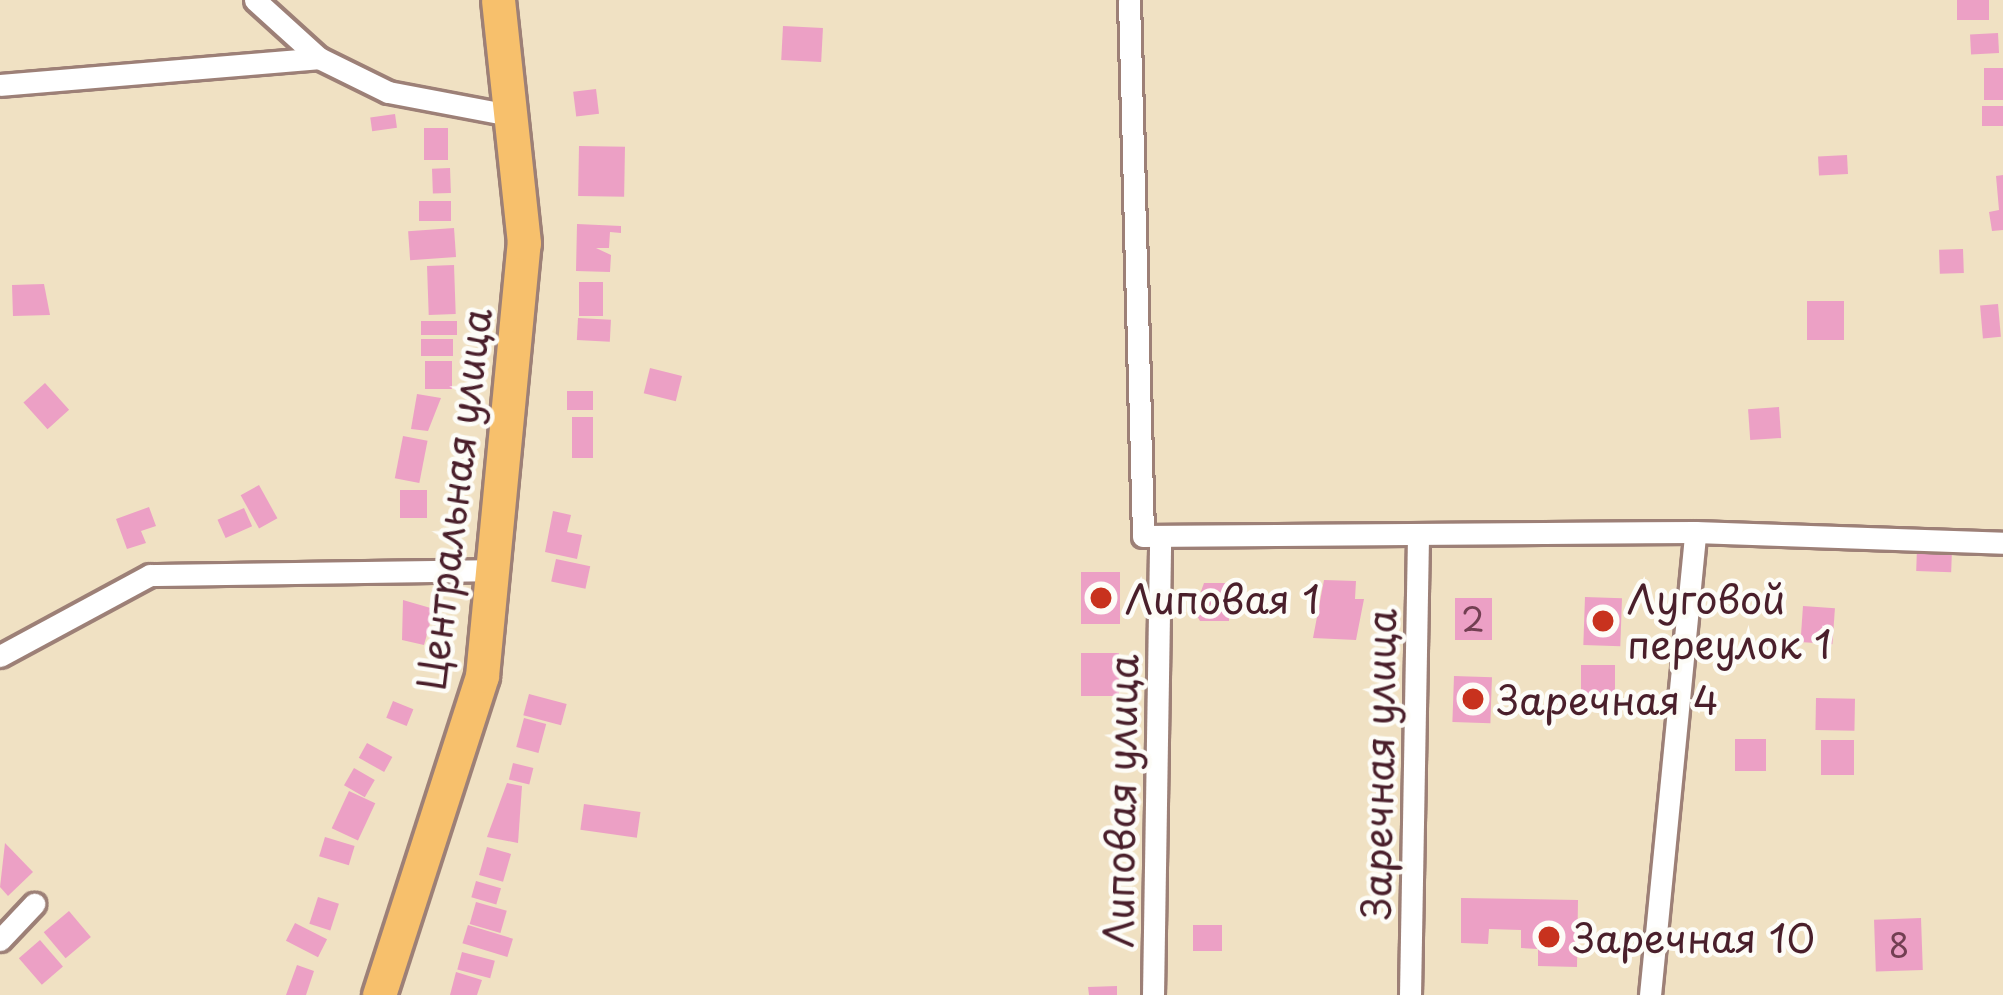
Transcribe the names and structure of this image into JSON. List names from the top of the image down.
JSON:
{
  "streets": {
    "main road": ["Центральная улица"],
    "street": ["Заречная улица", "Липовая улица"]
  },
  "places": [
    "Липовая 1",
    "Луговой переулок 1",
    "Заречная 4",
    "Заречная 10"
  ],
  "house_numbers": ["2", "8"]
}
